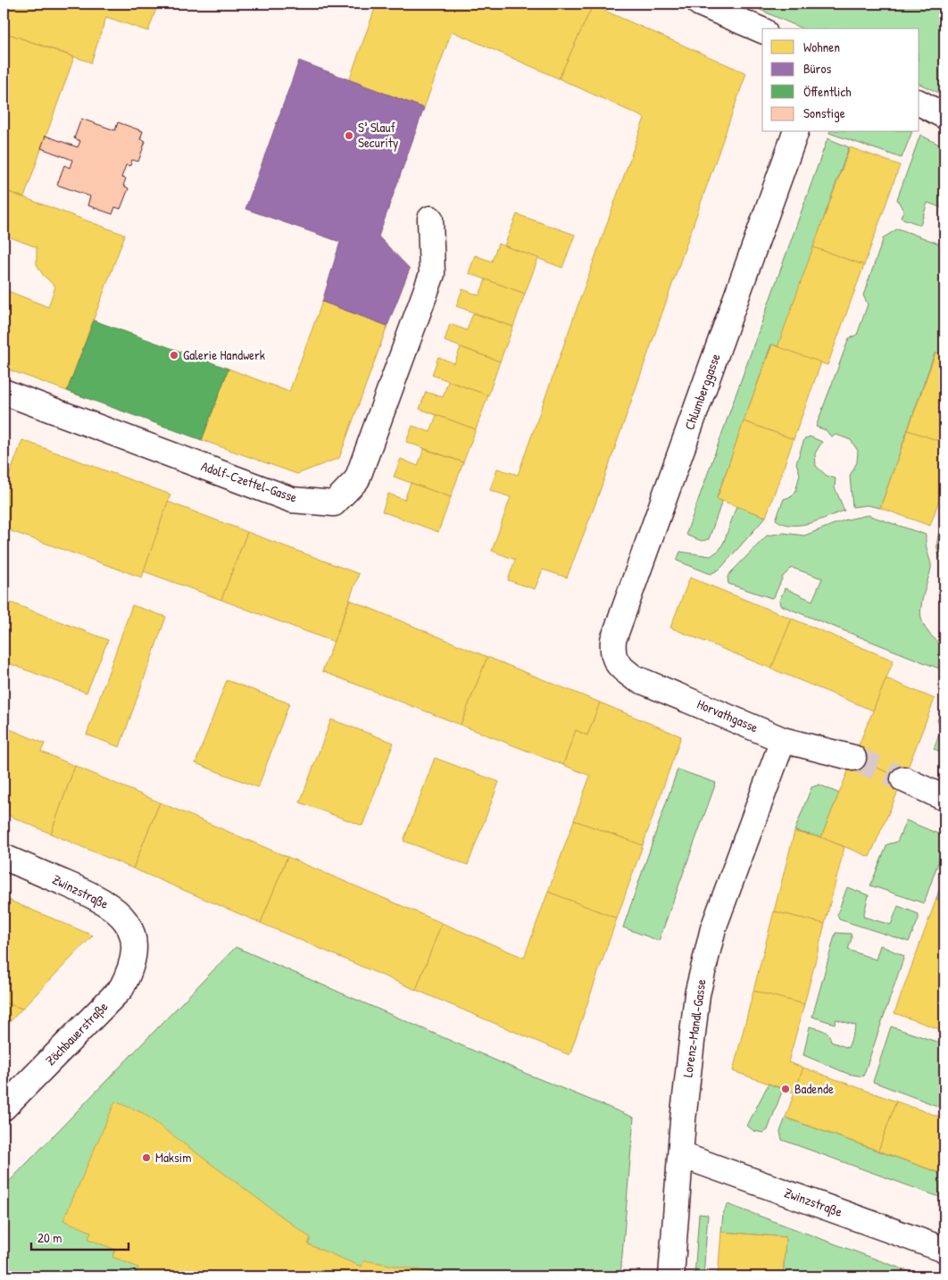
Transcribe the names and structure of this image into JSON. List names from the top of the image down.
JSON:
{
  "streets": {
    "street": [
      "Chlumberggasse",
      "Adolf-Czettel-Gasse",
      "Horvathgasse",
      "Zwinzstraße",
      "Lorenz-Mandl-Gasse",
      "Zöchbauerstraße"
    ]
  },
  "crossings": [
    ["Chlumberggasse", "Horvathgasse"],
    ["Horvathgasse", "Lorenz-Mandl-Gasse"],
    ["Zwinzstraße", "Lorenz-Mandl-Gasse"],
    ["Zwinzstraße", "Zöchbauerstraße"]
  ],
  "places": [
    "S³ Slauf Security",
    "Galerie Handwerk",
    "Badende",
    "Maksim"
  ],
  "legend": [
    "Wohnen",
    "Büros",
    "Öffentlich",
    "Sonstige"
  ],
  "scale_bar": "20 m"
}
